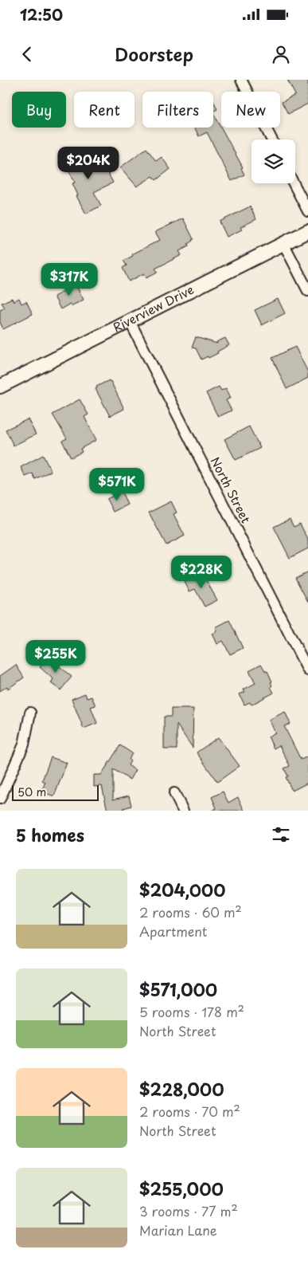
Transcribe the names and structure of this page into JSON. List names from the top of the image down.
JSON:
{
  "streets": {
    "street": ["Riverview Drive", "North Street"]
  },
  "crossings": [
    ["Riverview Drive", "North Street"]
  ],
  "scale_bar": "50 m",
  "page": {
    "status": "12:50",
    "header": "Doorstep",
    "chip": [
      "Buy",
      "Rent",
      "Filters",
      "New"
    ],
    "price": [
      "$204K",
      "$317K",
      "$571K",
      "$228K",
      "$255K"
    ],
    "scale": "50 m",
    "heading": "5 homes",
    "list": [
      {
        "name": "$204,000",
        "note": "2 rooms · 60 m² · Apartment"
      },
      {
        "name": "$571,000",
        "note": "5 rooms · 178 m² · North Street"
      },
      {
        "name": "$228,000",
        "note": "2 rooms · 70 m² · North Street"
      },
      {
        "name": "$255,000",
        "note": "3 rooms · 77 m² · Marian Lane"
      }
    ]
  }
}
